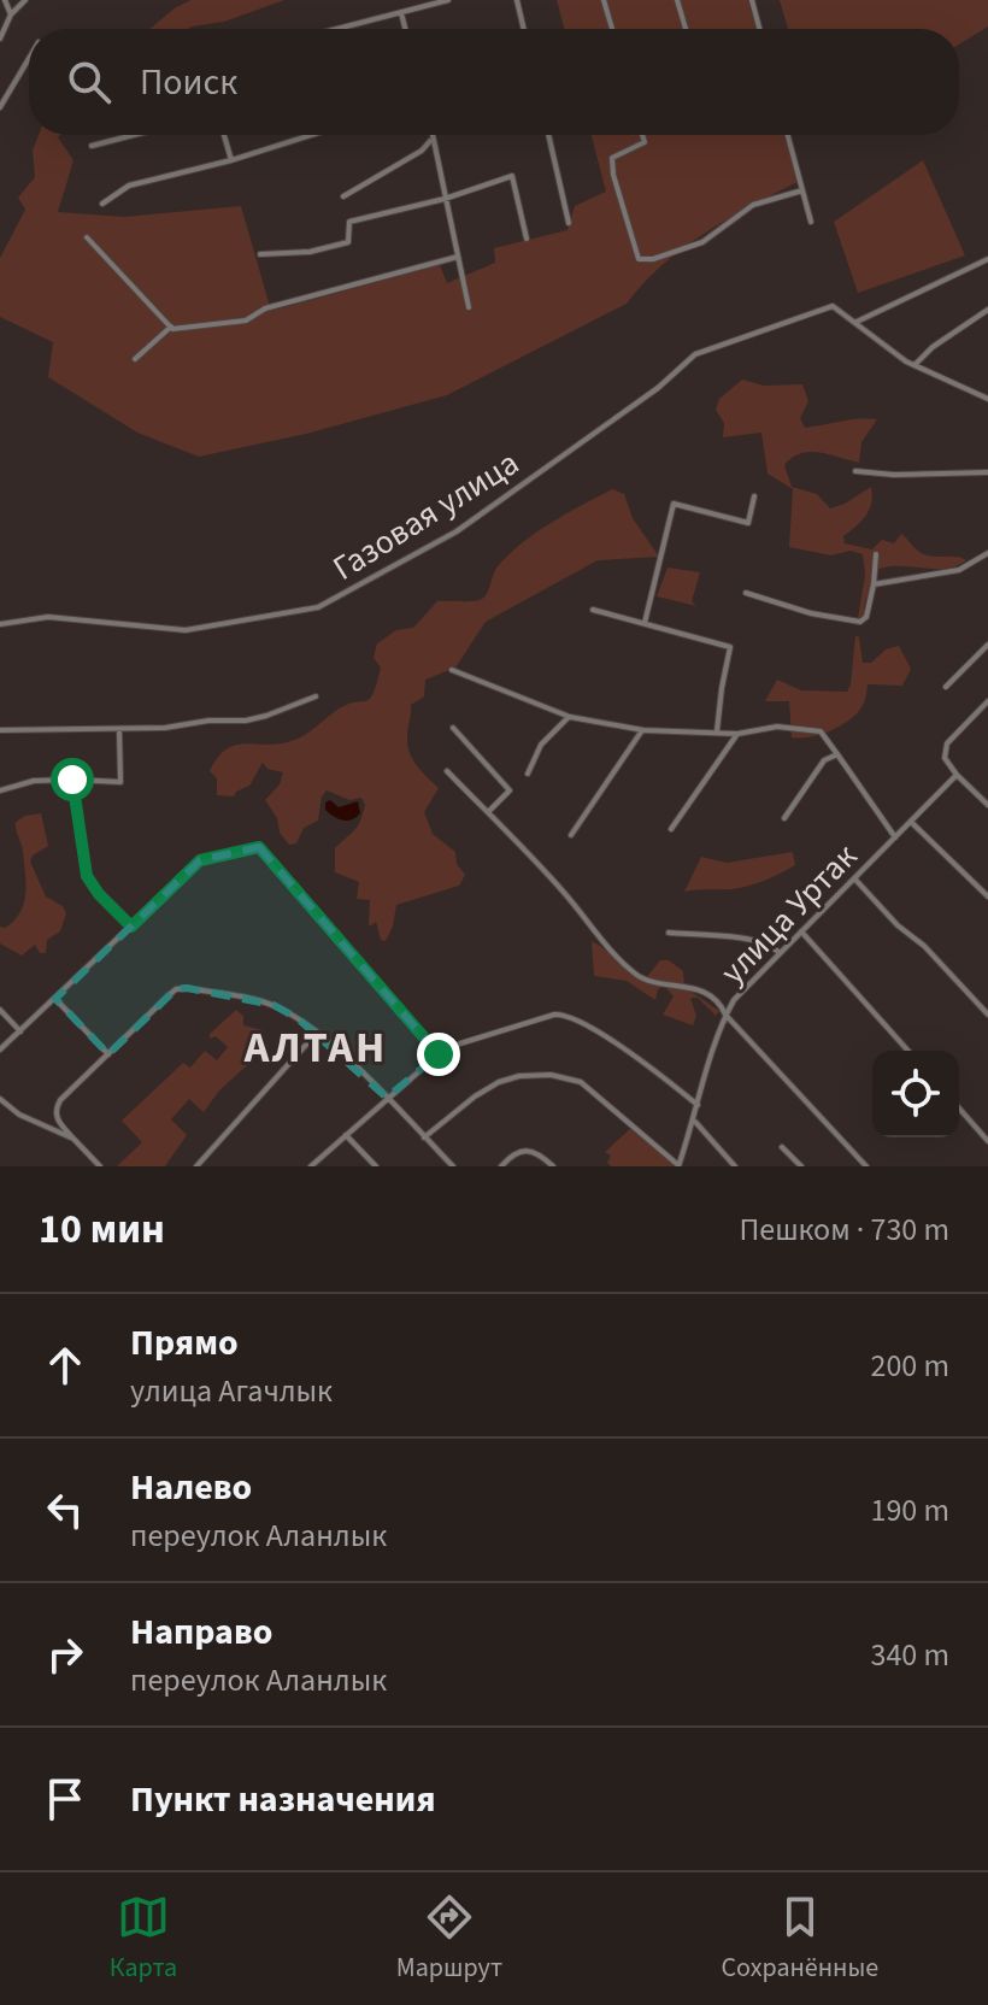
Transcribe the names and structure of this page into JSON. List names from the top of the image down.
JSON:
{
  "streets": {
    "street": ["Газовая улица", "улица Уртак"]
  },
  "districts": ["АЛТАН"],
  "page": {
    "search": "Поиск",
    "heading": ["10 мин", "Пешком · 730 m"],
    "list": [
      ["Прямо", "улица Агачлык", "200 m"],
      ["Налево", "переулок Аланлык", "190 m"],
      ["Направо", "переулок Аланлык", "340 m"],
      "Пункт назначения"
    ],
    "nav": ["Карта", "Маршрут", "Сохранённые"]
  }
}
